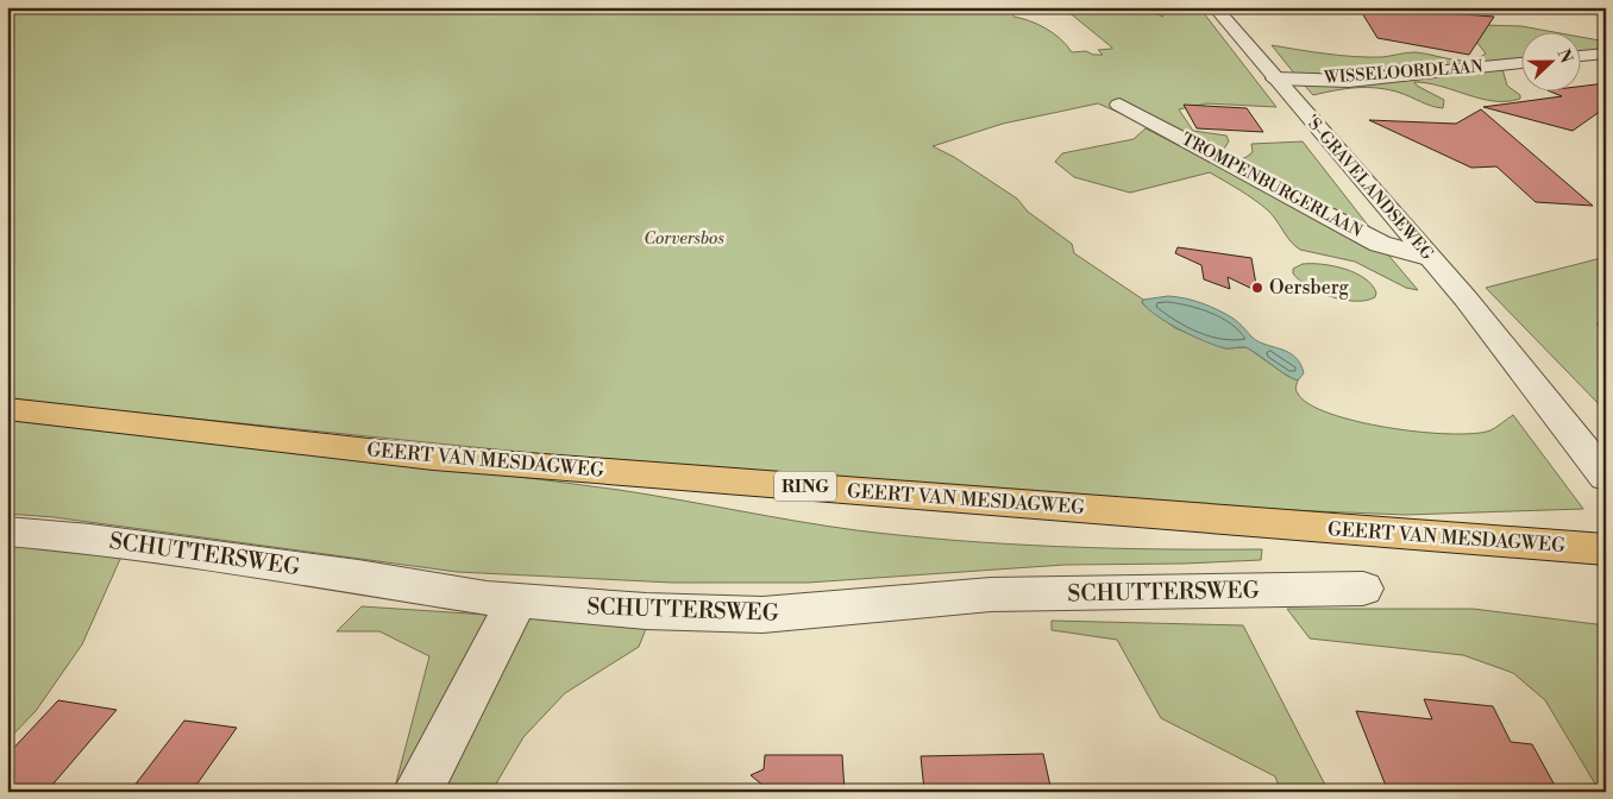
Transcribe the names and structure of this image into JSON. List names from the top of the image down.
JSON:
{
  "streets": {
    "main road": ["GEERT VAN MESDAGWEG", "RING"],
    "street": [
      "WISSELOORDLAAN",
      "TROMPENBURGERLAAN",
      "'S-GRAVELANDSEWEG",
      "SCHUTTERSWEG"
    ]
  },
  "crossings": [
    ["WISSELOORDLAAN", "'S-GRAVELANDSEWEG"],
    ["TROMPENBURGERLAAN", "'S-GRAVELANDSEWEG"]
  ],
  "parks": ["Corversbos"],
  "places": ["Oersberg"],
  "north": "right"
}
